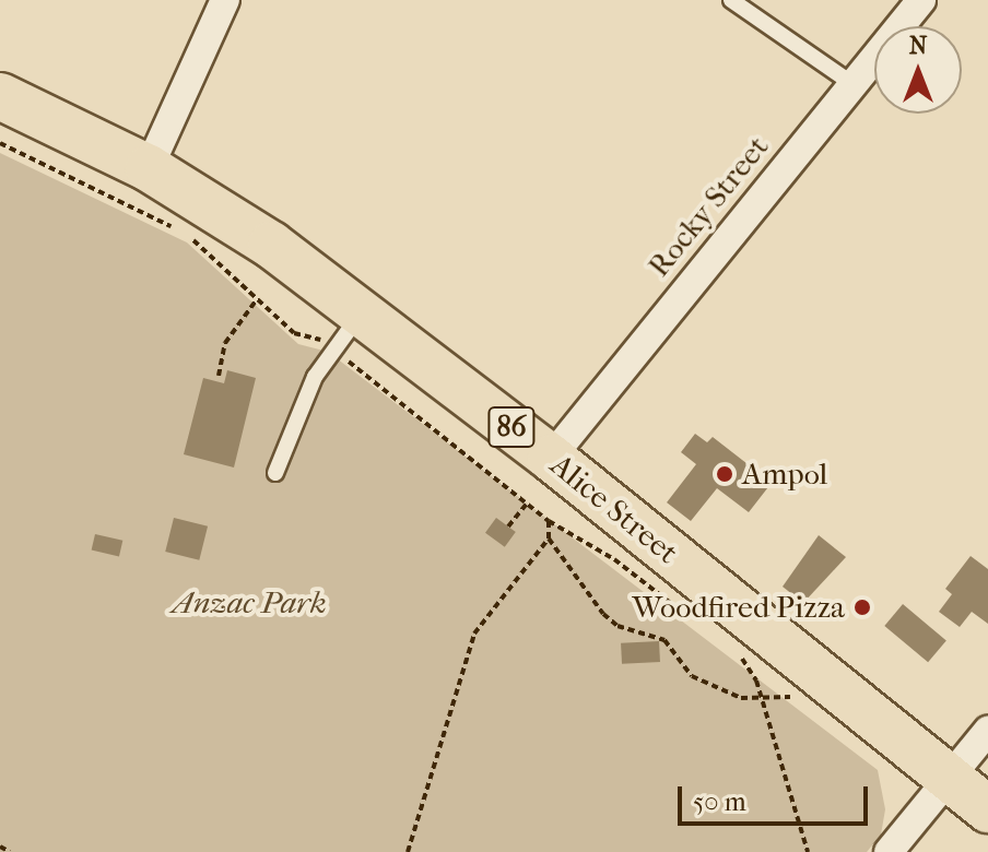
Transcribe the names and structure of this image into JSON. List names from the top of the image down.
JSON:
{
  "streets": {
    "main road": ["86", "Alice Street"],
    "street": ["Rocky Street"]
  },
  "crossings": [
    ["Rocky Street", "Alice Street"]
  ],
  "parks": ["Anzac Park"],
  "places": ["Ampol", "Woodfired Pizza"],
  "scale_bar": "50 m",
  "north": "top"
}
